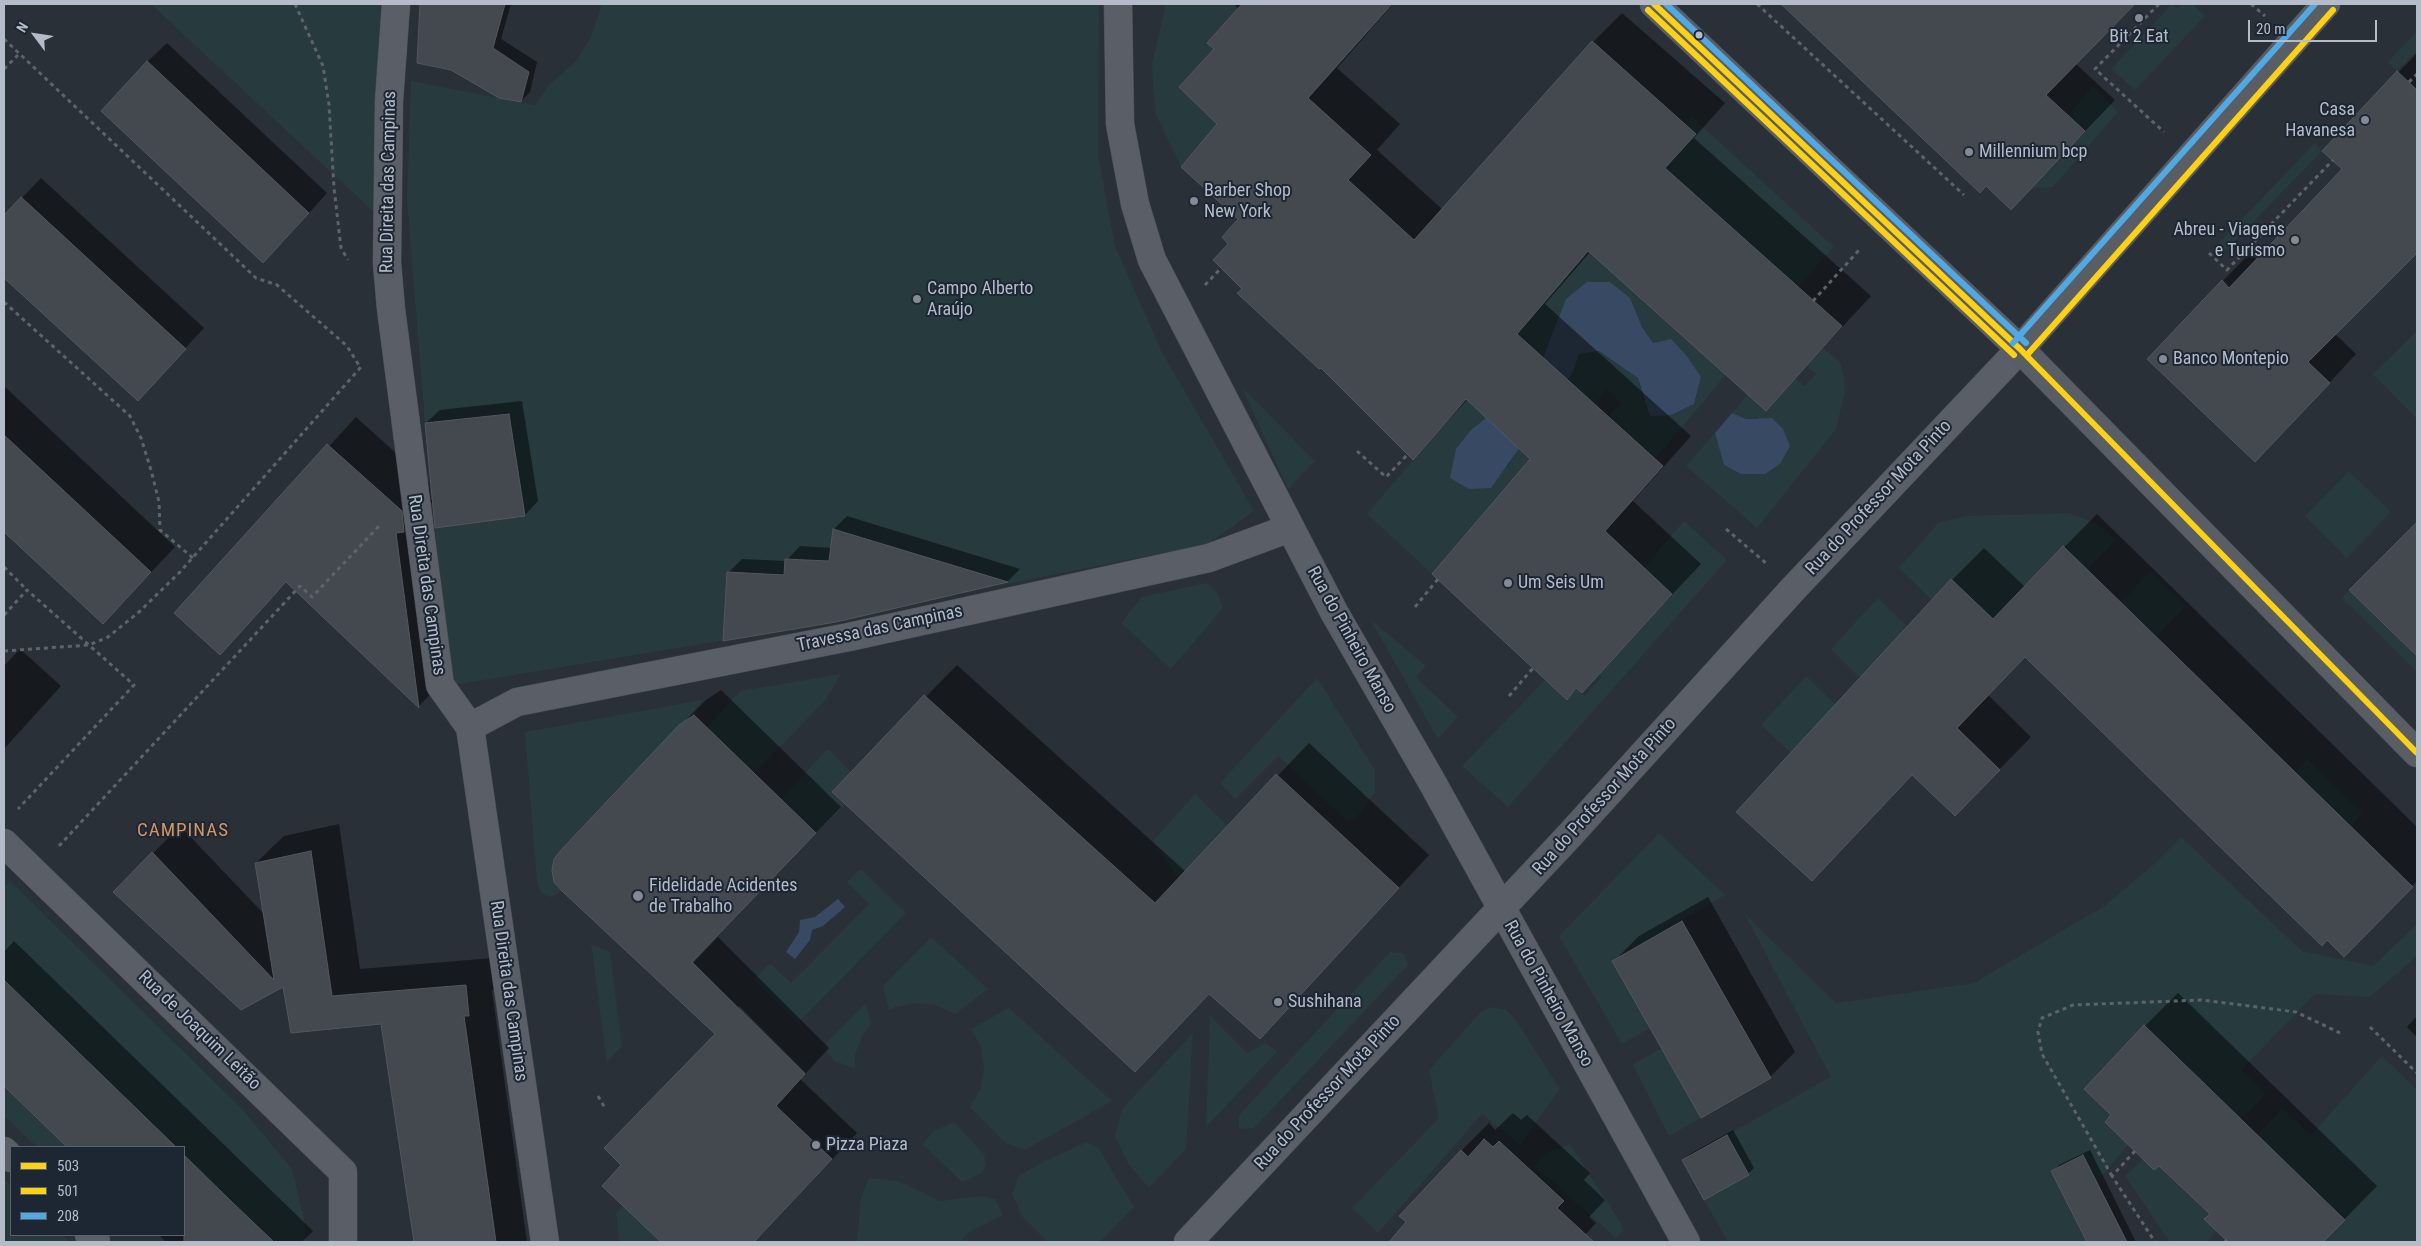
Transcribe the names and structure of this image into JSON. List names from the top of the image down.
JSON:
{
  "streets": {
    "street": [
      "Rua Direita das Campinas",
      "Rua do Professor Mota Pinto",
      "Travessa das Campinas",
      "Rua do Pinheiro Manso",
      "Rua de Joaquim Leitão"
    ]
  },
  "crossings": [
    ["Rua Direita das Campinas", "Travessa das Campinas"],
    ["Rua do Professor Mota Pinto", "Rua do Pinheiro Manso"],
    ["Travessa das Campinas", "Rua do Pinheiro Manso"]
  ],
  "districts": ["CAMPINAS"],
  "places": [
    "Bit 2 Eat",
    "Casa Havanesa",
    "Millennium bcp",
    "Barber Shop New York",
    "Abreu - Viagens e Turismo",
    "Campo Alberto Araújo",
    "Banco Montepio",
    "Um Seis Um",
    "Fidelidade Acidentes de Trabalho",
    "Sushihana",
    "Pizza Piaza"
  ],
  "lines": ["transit line 503", "transit line 208", "transit line 501"],
  "legend": ["503", "501", "208"],
  "scale_bar": "20 m",
  "north": "top left"
}
